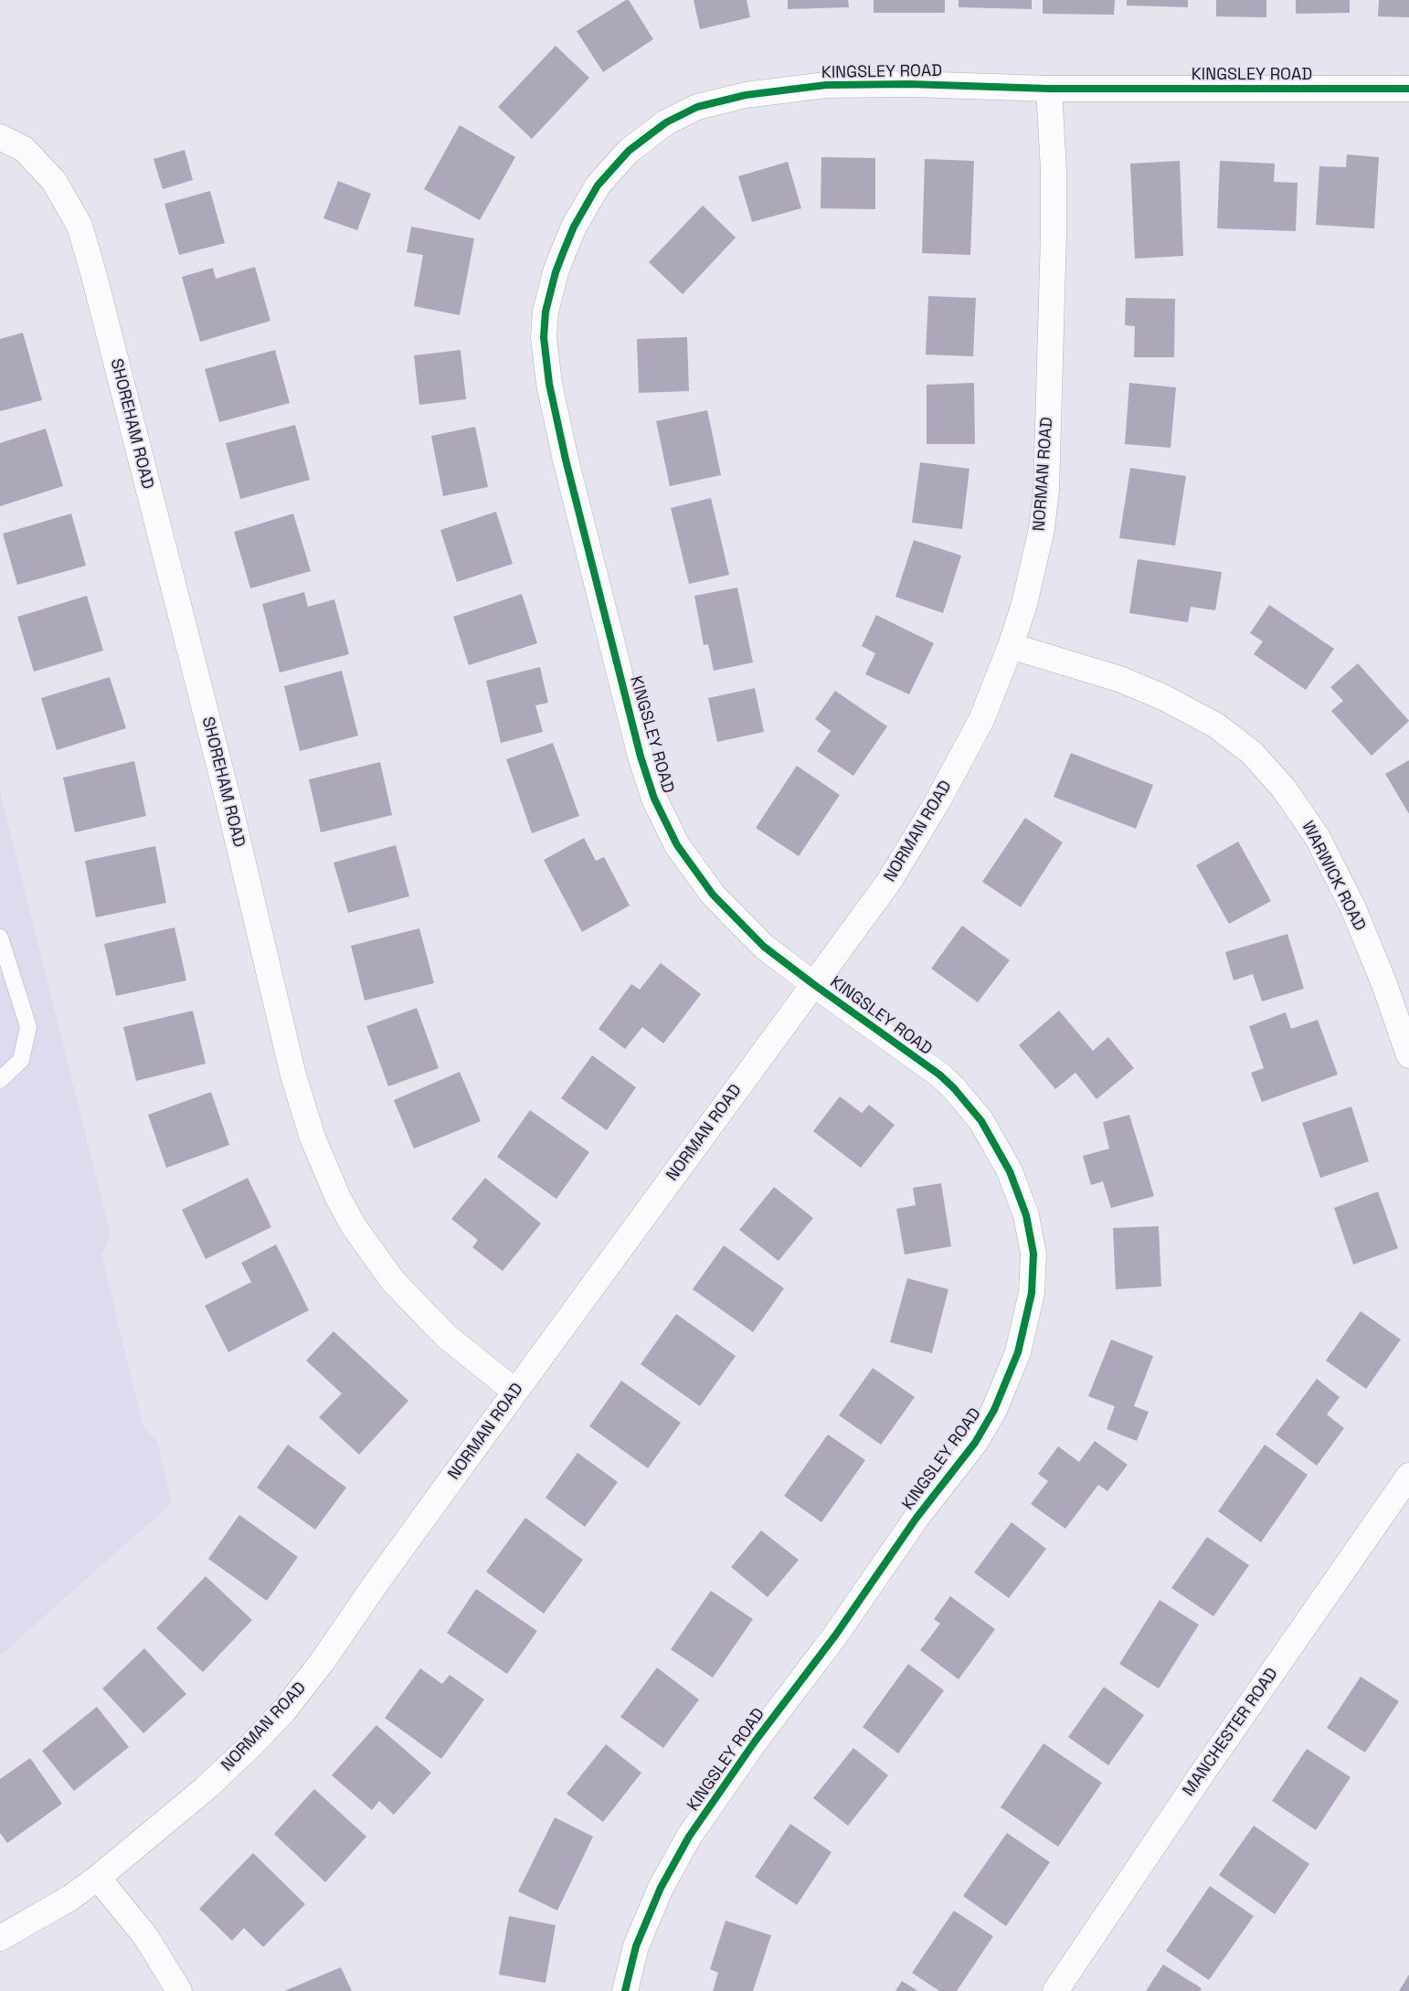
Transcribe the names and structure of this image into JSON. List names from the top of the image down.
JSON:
{
  "streets": {
    "street": [
      "KINGSLEY ROAD",
      "SHOREHAM ROAD",
      "NORMAN ROAD",
      "WARWICK ROAD",
      "MANCHESTER ROAD"
    ]
  },
  "crossings": [
    ["KINGSLEY ROAD", "NORMAN ROAD"],
    ["SHOREHAM ROAD", "NORMAN ROAD"],
    ["NORMAN ROAD", "WARWICK ROAD"]
  ]
}
